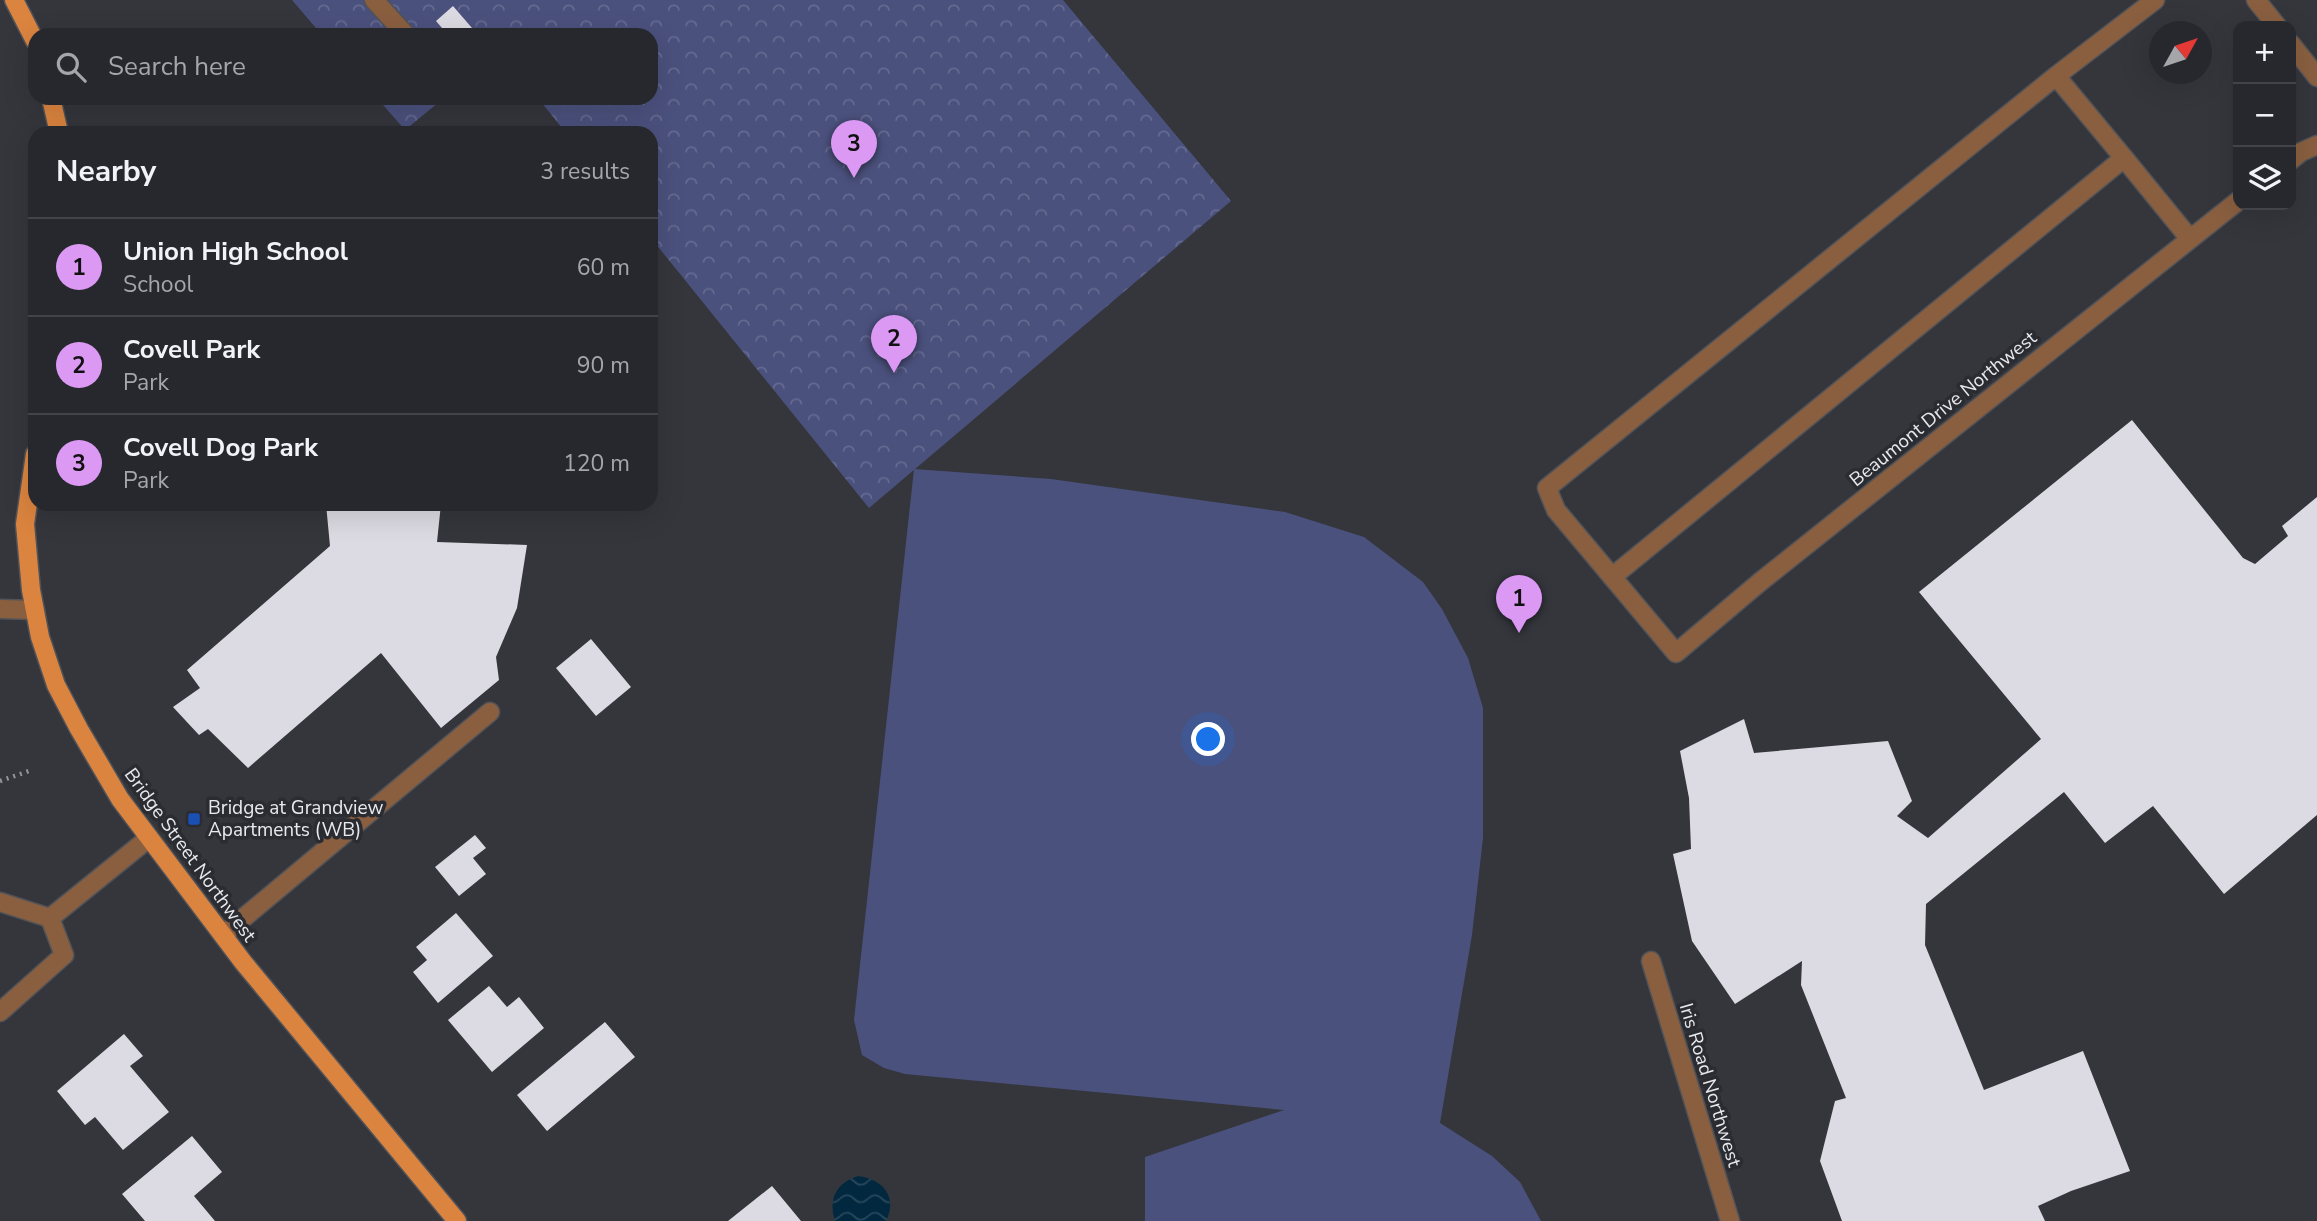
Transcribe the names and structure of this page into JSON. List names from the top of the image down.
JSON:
{
  "streets": {
    "main road": ["Bridge Street Northwest"],
    "street": ["Beaumont Drive Northwest", "Iris Road Northwest"]
  },
  "places": {
    "transit": ["Bridge at Grandview Apartments (WB)"]
  },
  "north": "top right",
  "page": {
    "map_buttons": ["+", "−"],
    "search": "Search here",
    "pins": ["3", "2", "1"],
    "heading": ["Nearby", "3 results"],
    "list": [
      {
        "mark": "1",
        "name": "Union High School",
        "note": "School",
        "value": "60 m"
      },
      {
        "mark": "2",
        "name": "Covell Park",
        "note": "Park",
        "value": "90 m"
      },
      {
        "mark": "3",
        "name": "Covell Dog Park",
        "note": "Park",
        "value": "120 m"
      }
    ]
  }
}
